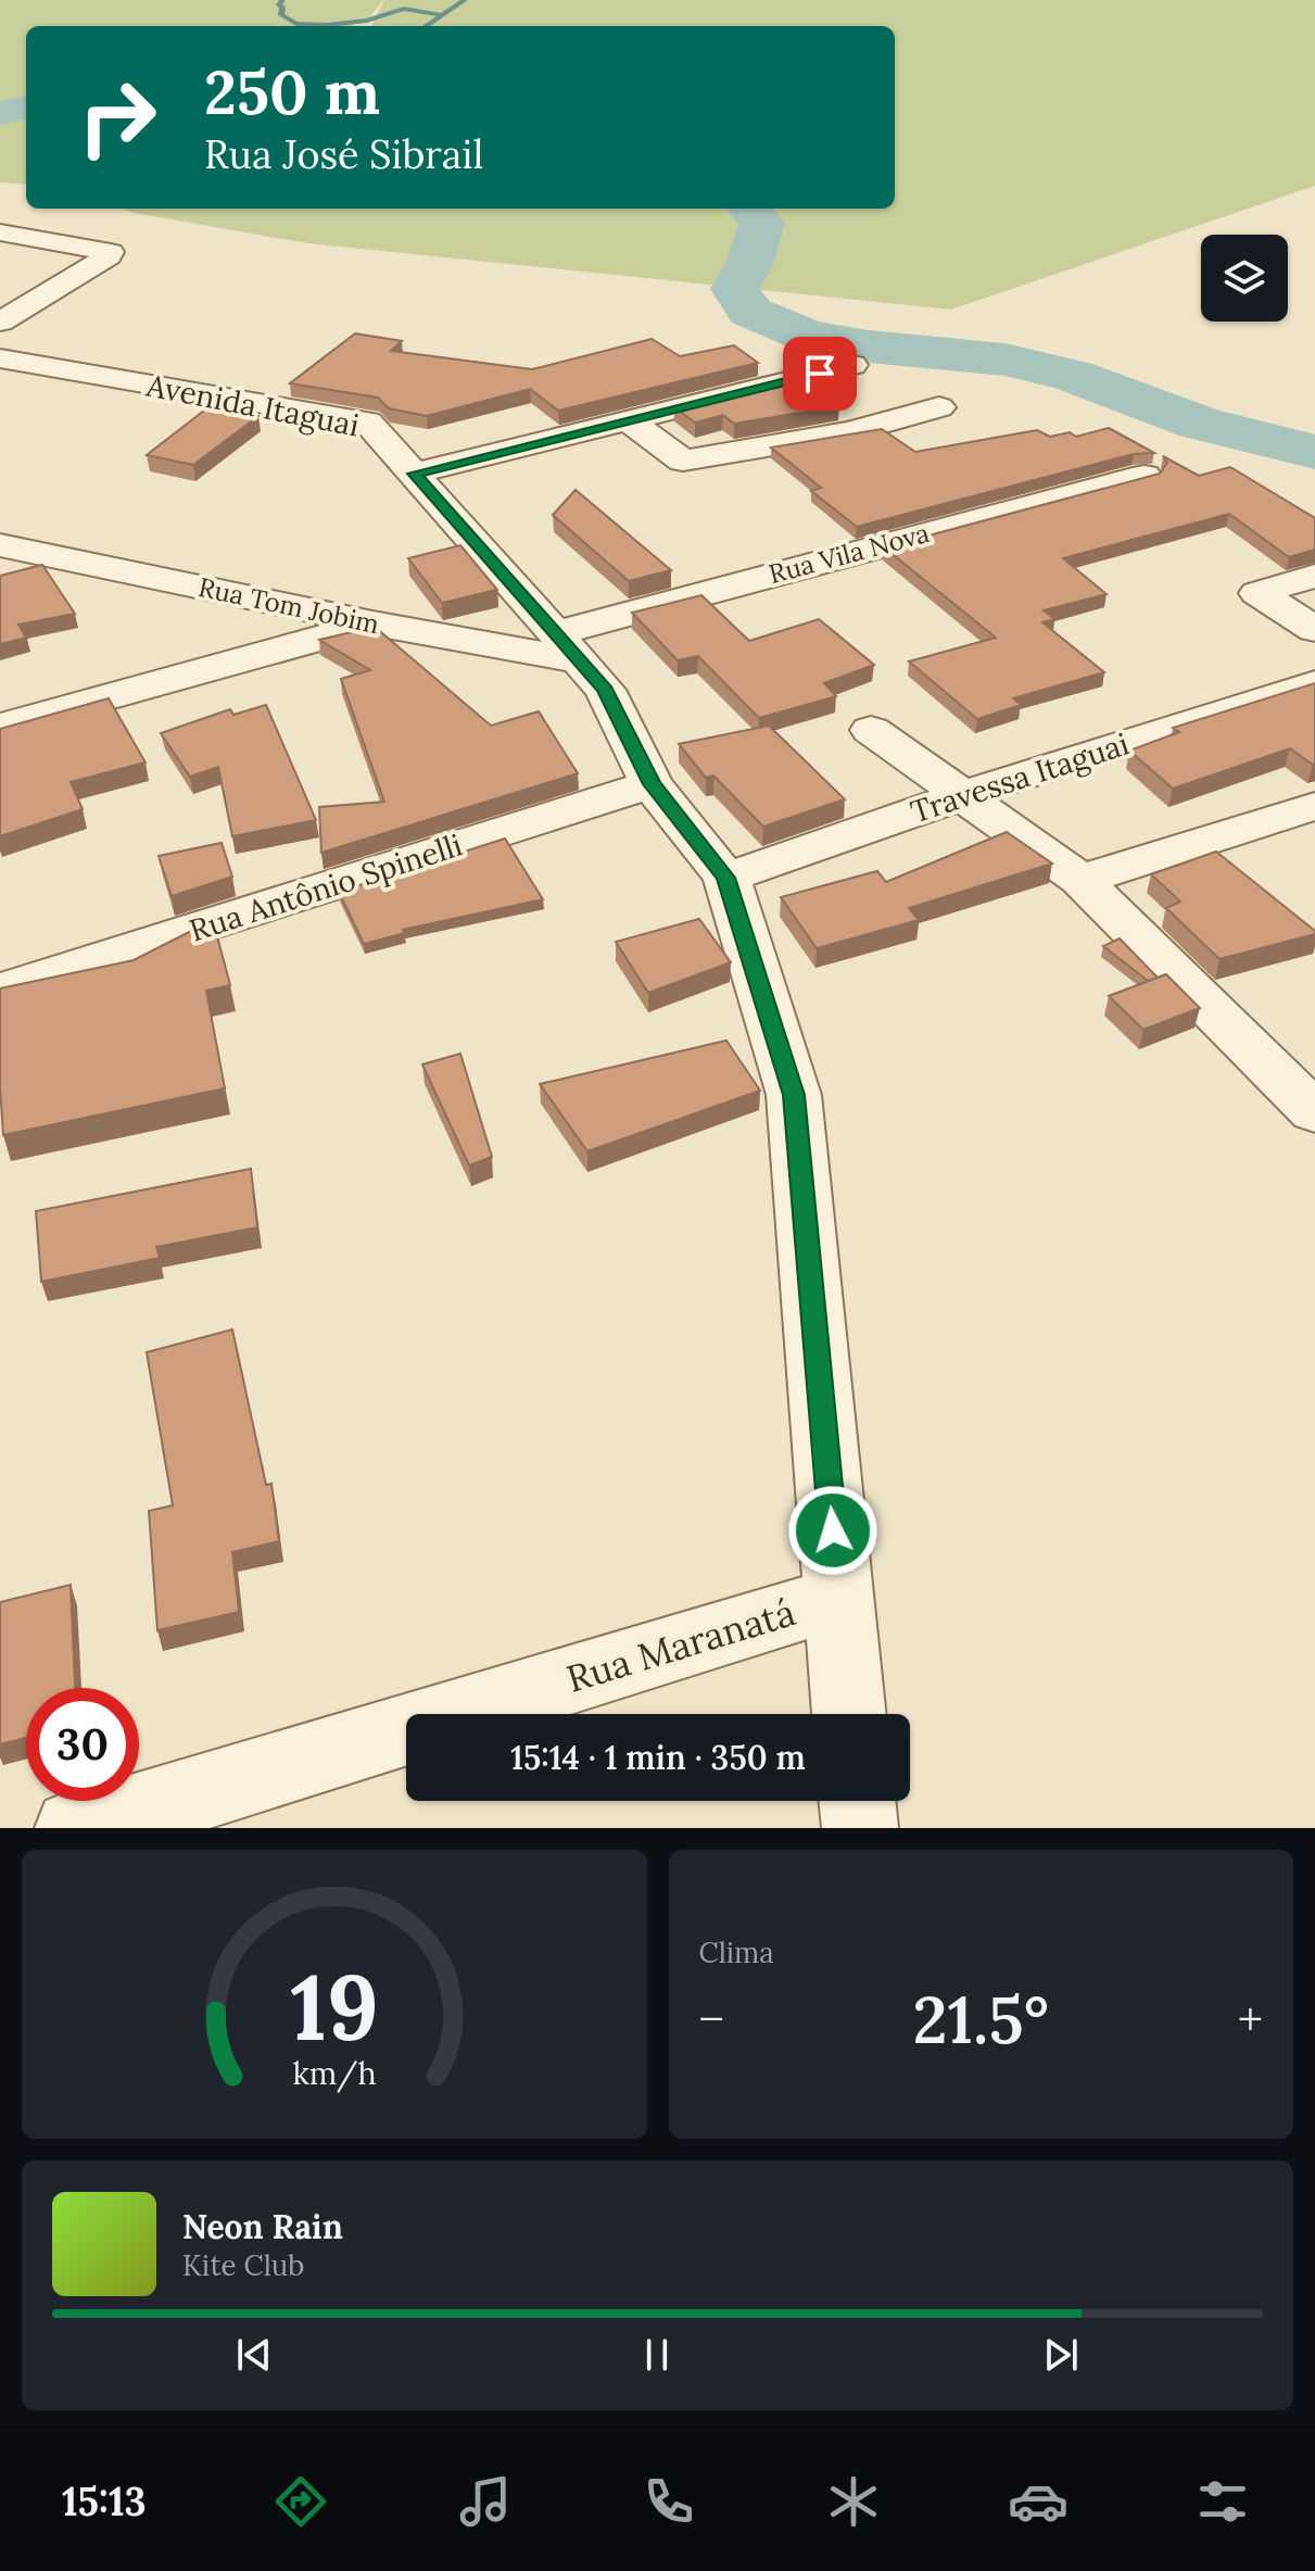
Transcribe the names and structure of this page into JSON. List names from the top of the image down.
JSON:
{
  "streets": {
    "street": [
      "Avenida Itaguai",
      "Rua Vila Nova",
      "Rua Tom Jobim",
      "Travessa Itaguai",
      "Rua Antônio Spinelli",
      "Rua Maranatá"
    ]
  },
  "crossings": [
    ["Avenida Itaguai", "Rua Vila Nova"],
    ["Avenida Itaguai", "Rua Tom Jobim"],
    ["Avenida Itaguai", "Travessa Itaguai"],
    ["Avenida Itaguai", "Rua Antônio Spinelli"],
    ["Avenida Itaguai", "Rua Maranatá"],
    ["Rua Vila Nova", "Rua Tom Jobim"]
  ],
  "page": {
    "turn": ["250 m", "Rua José Sibrail"],
    "limit": "30",
    "trip": "15:14 · 1 min · 350 m",
    "tile": "Clima",
    "heat": ["−", "21.5°", "+"],
    "song": ["Neon Rain", "Kite Club"],
    "tabs": "15:13",
    "gauge": ["19", "km/h"]
  }
}
